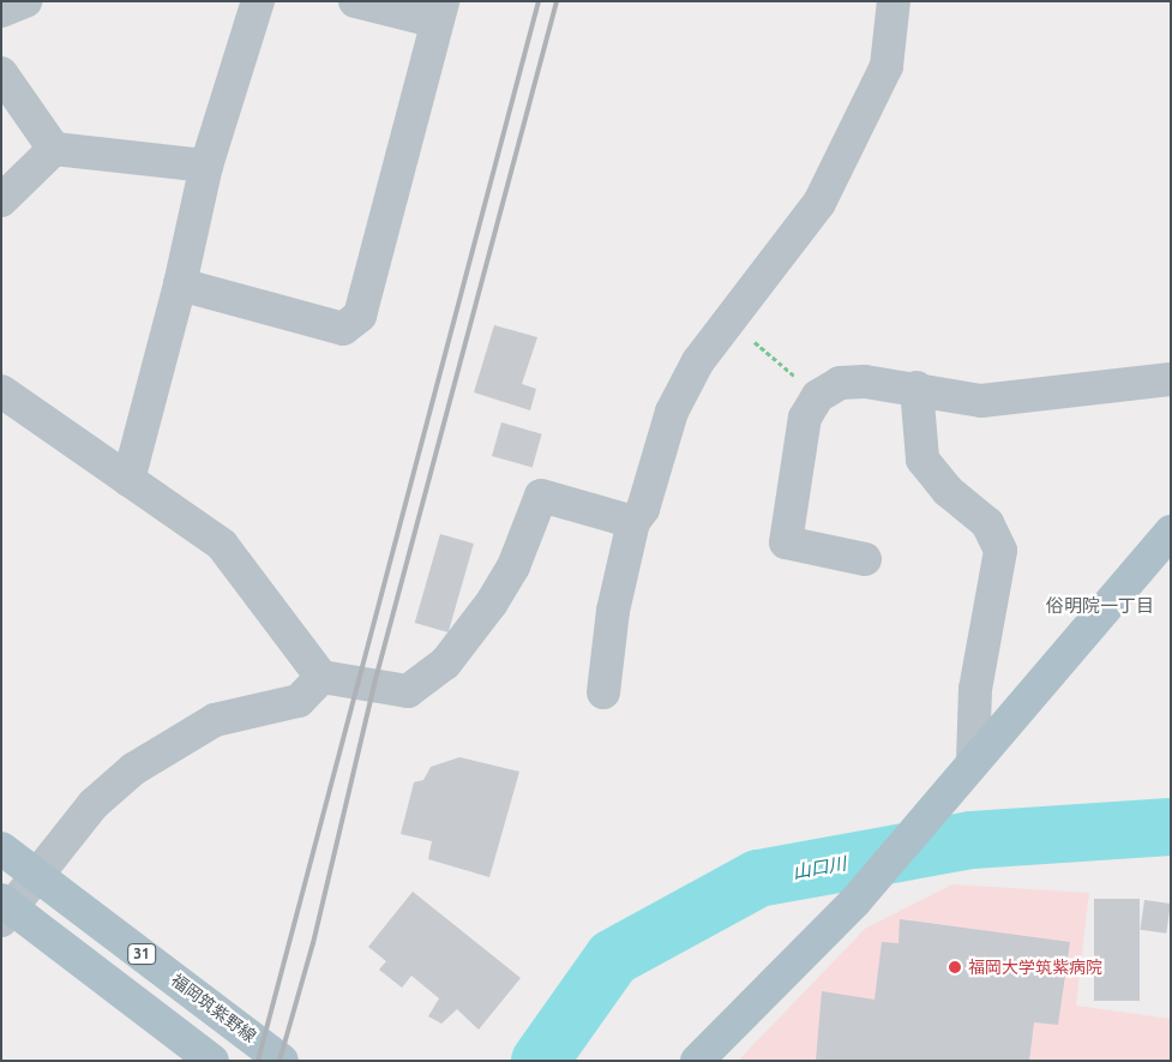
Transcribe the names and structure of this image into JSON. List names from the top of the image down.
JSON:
{
  "streets": {
    "main road": ["31", "福岡筑紫野線"]
  },
  "districts": ["俗明院一丁目"],
  "water": ["山口川"],
  "places": ["福岡大学筑紫病院"]
}
